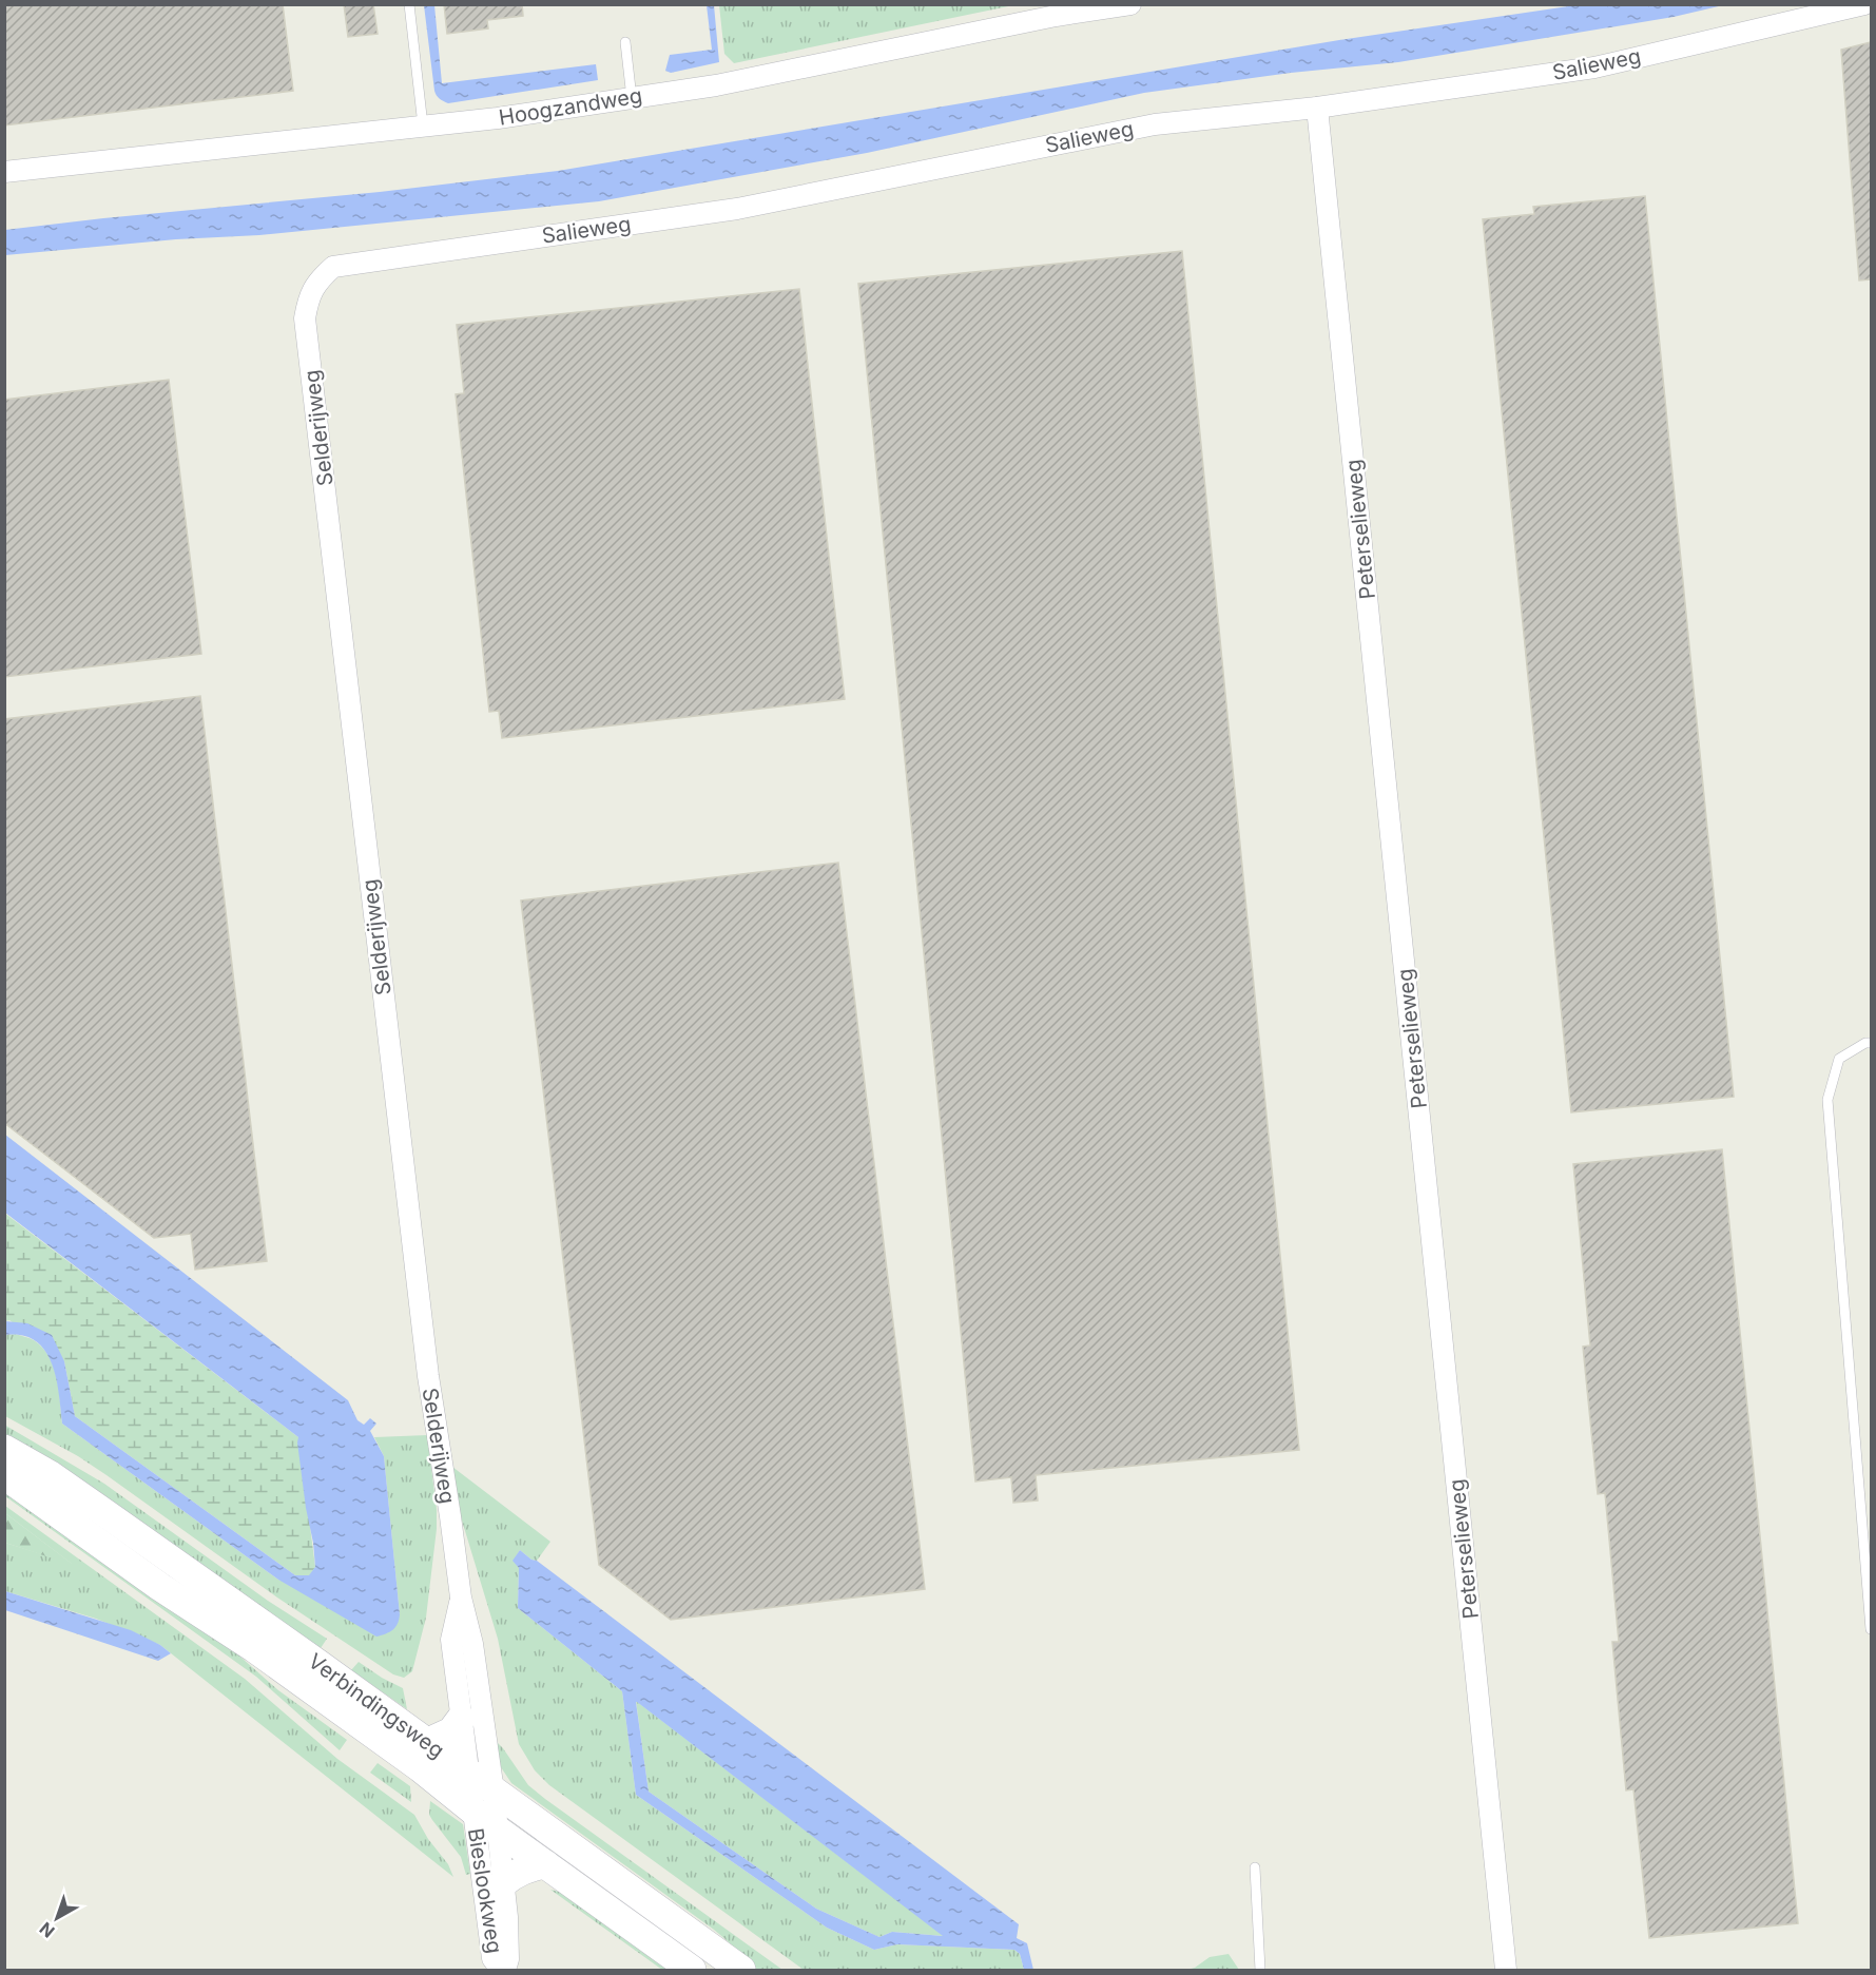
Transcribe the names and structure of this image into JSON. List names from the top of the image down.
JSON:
{
  "streets": {
    "street": [
      "Salieweg",
      "Hoogzandweg",
      "Selderijweg",
      "Peterselieweg",
      "Verbindingsweg",
      "Bieslookweg"
    ]
  },
  "crossings": [
    ["Salieweg", "Selderijweg"],
    ["Salieweg", "Peterselieweg"],
    ["Selderijweg", "Verbindingsweg"],
    ["Selderijweg", "Bieslookweg"],
    ["Verbindingsweg", "Bieslookweg"]
  ],
  "north": "bottom left"
}
